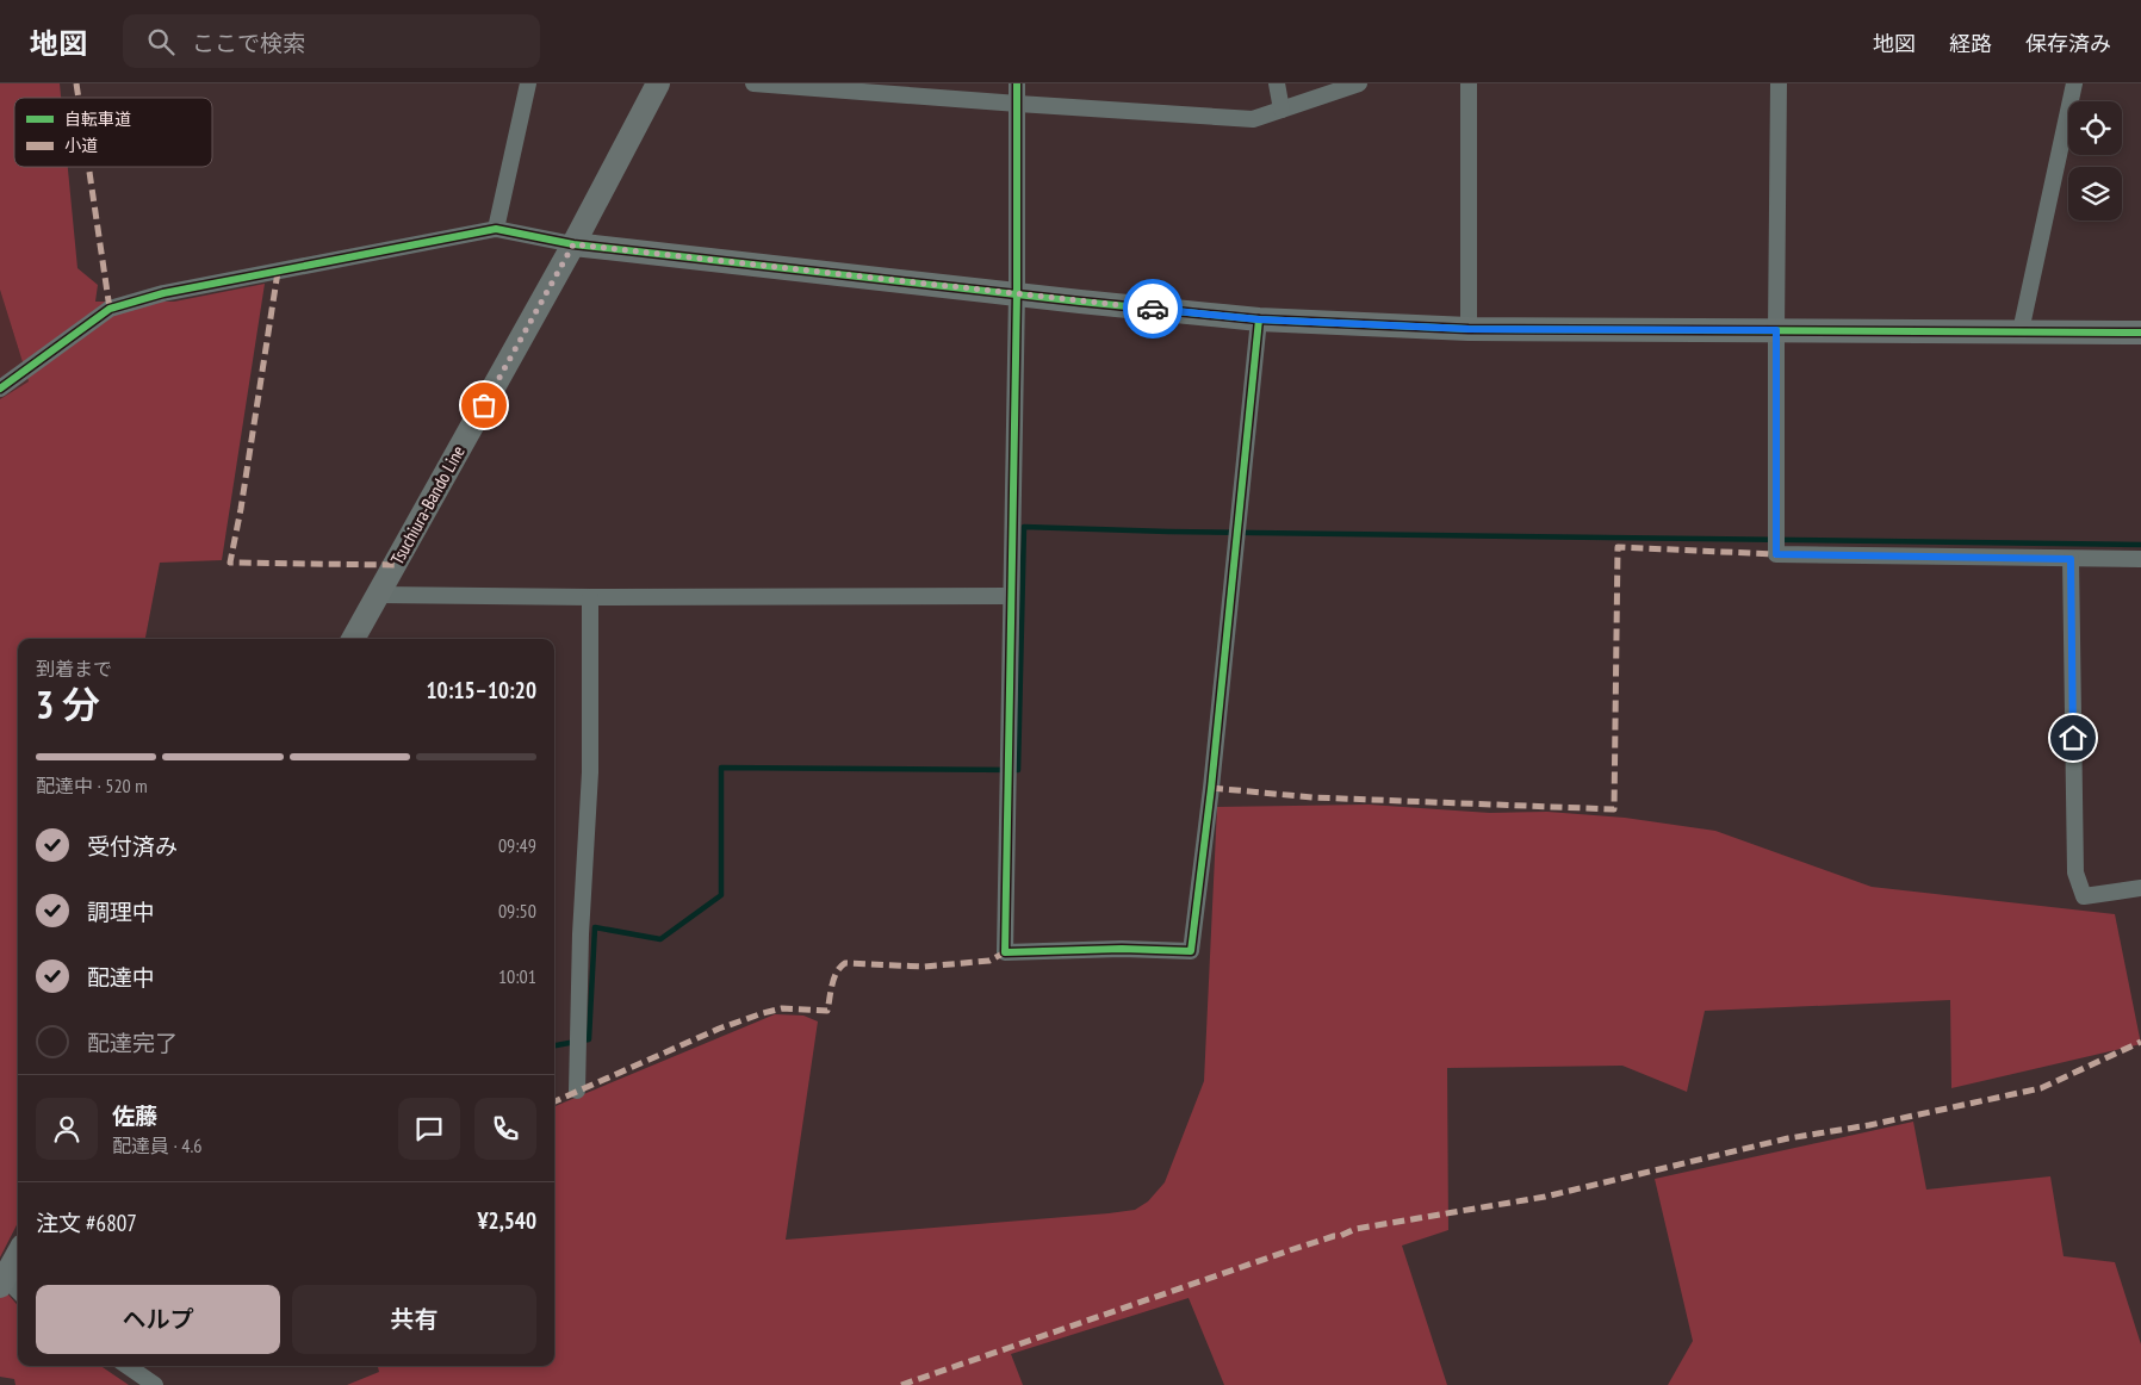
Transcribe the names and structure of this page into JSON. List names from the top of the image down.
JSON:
{
  "streets": {
    "street": ["Tsuchiura-Bando Line"]
  },
  "legend": ["自転車道", "小道"],
  "page": {
    "header": "地図",
    "search": "ここで検索",
    "nav": ["地図", "経路", "保存済み"],
    "heading": ["3 分", "到着まで", "10:15–10:20"],
    "panel": [
      "佐藤",
      "配達員 · 4.6",
      "注文 #6807",
      "¥2,540"
    ],
    "bar": "配達中 · 520 m",
    "list": [
      ["受付済み", "09:49"],
      ["調理中", "09:50"],
      ["配達中", "10:01"],
      "配達完了"
    ],
    "buttons": ["ヘルプ", "共有"]
  }
}
